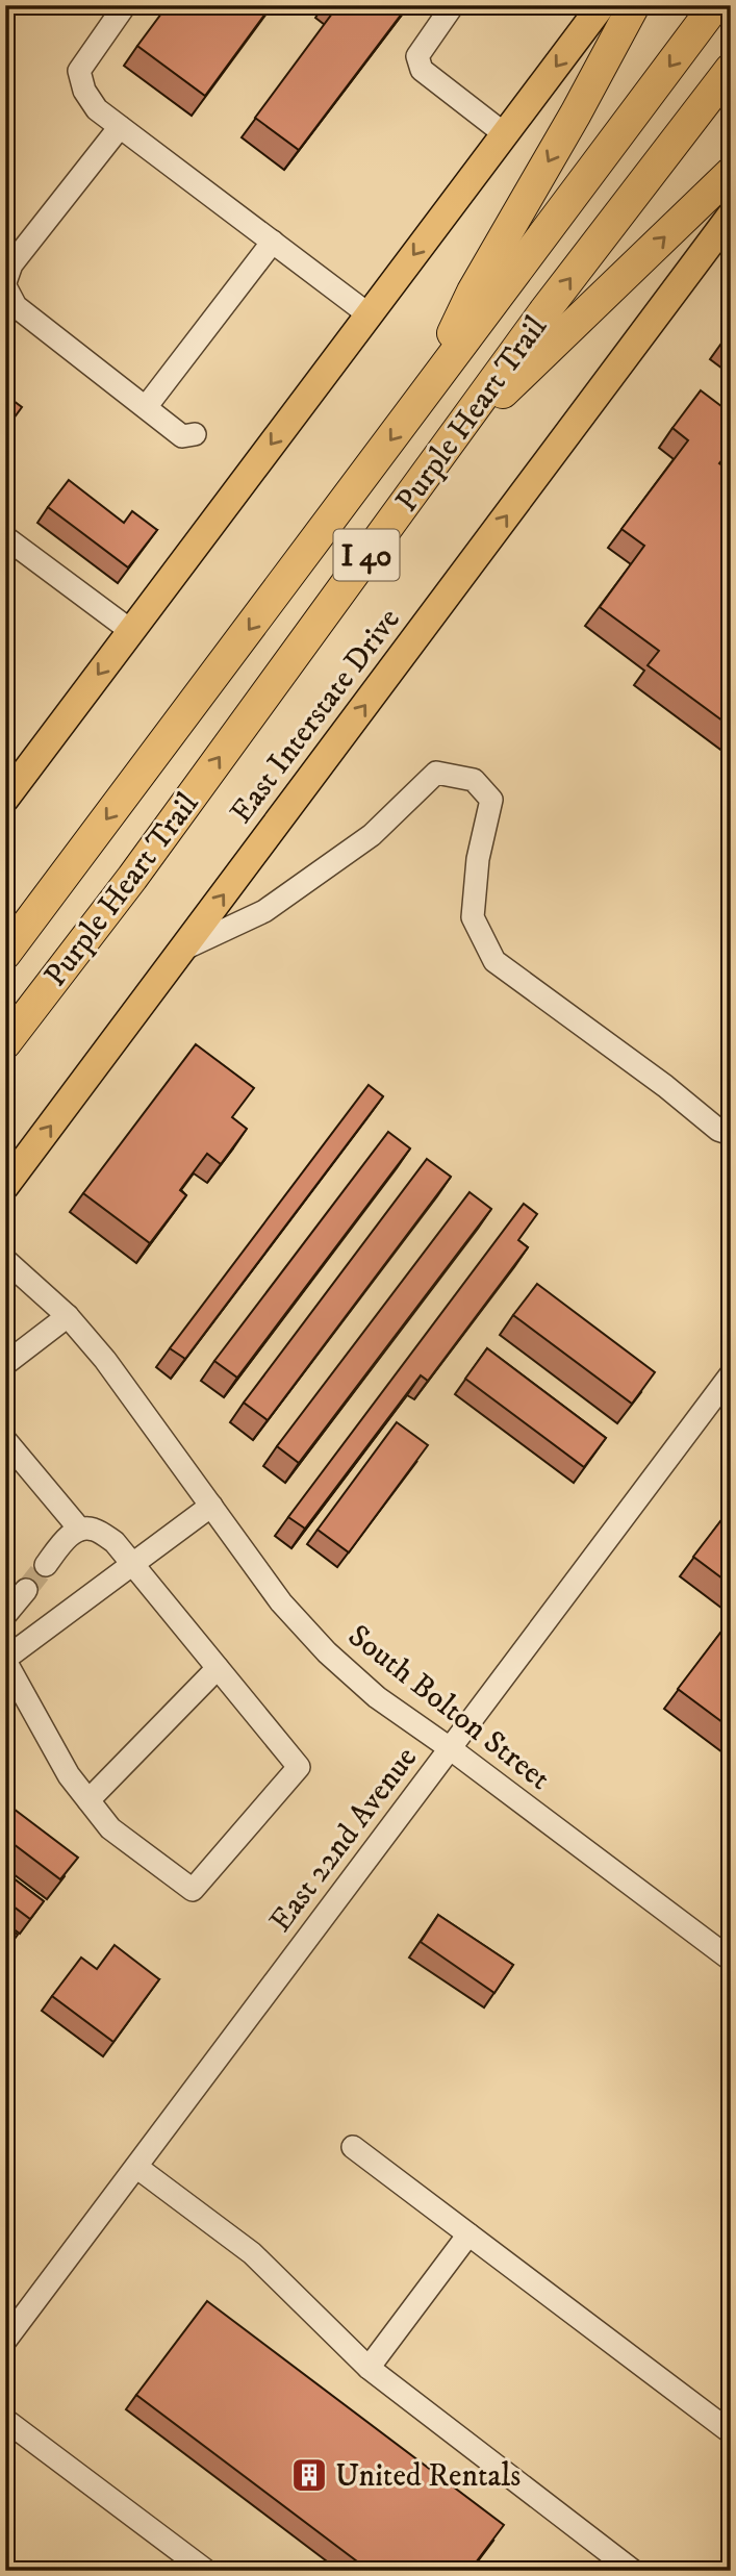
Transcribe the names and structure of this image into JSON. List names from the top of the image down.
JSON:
{
  "streets": {
    "highway": ["Purple Heart Trail", "I 40"],
    "main road": ["East Interstate Drive"],
    "street": ["South Bolton Street", "East 22nd Avenue"]
  },
  "crossings": [
    ["South Bolton Street", "East 22nd Avenue"]
  ],
  "places": {
    "building": ["United Rentals"]
  }
}
